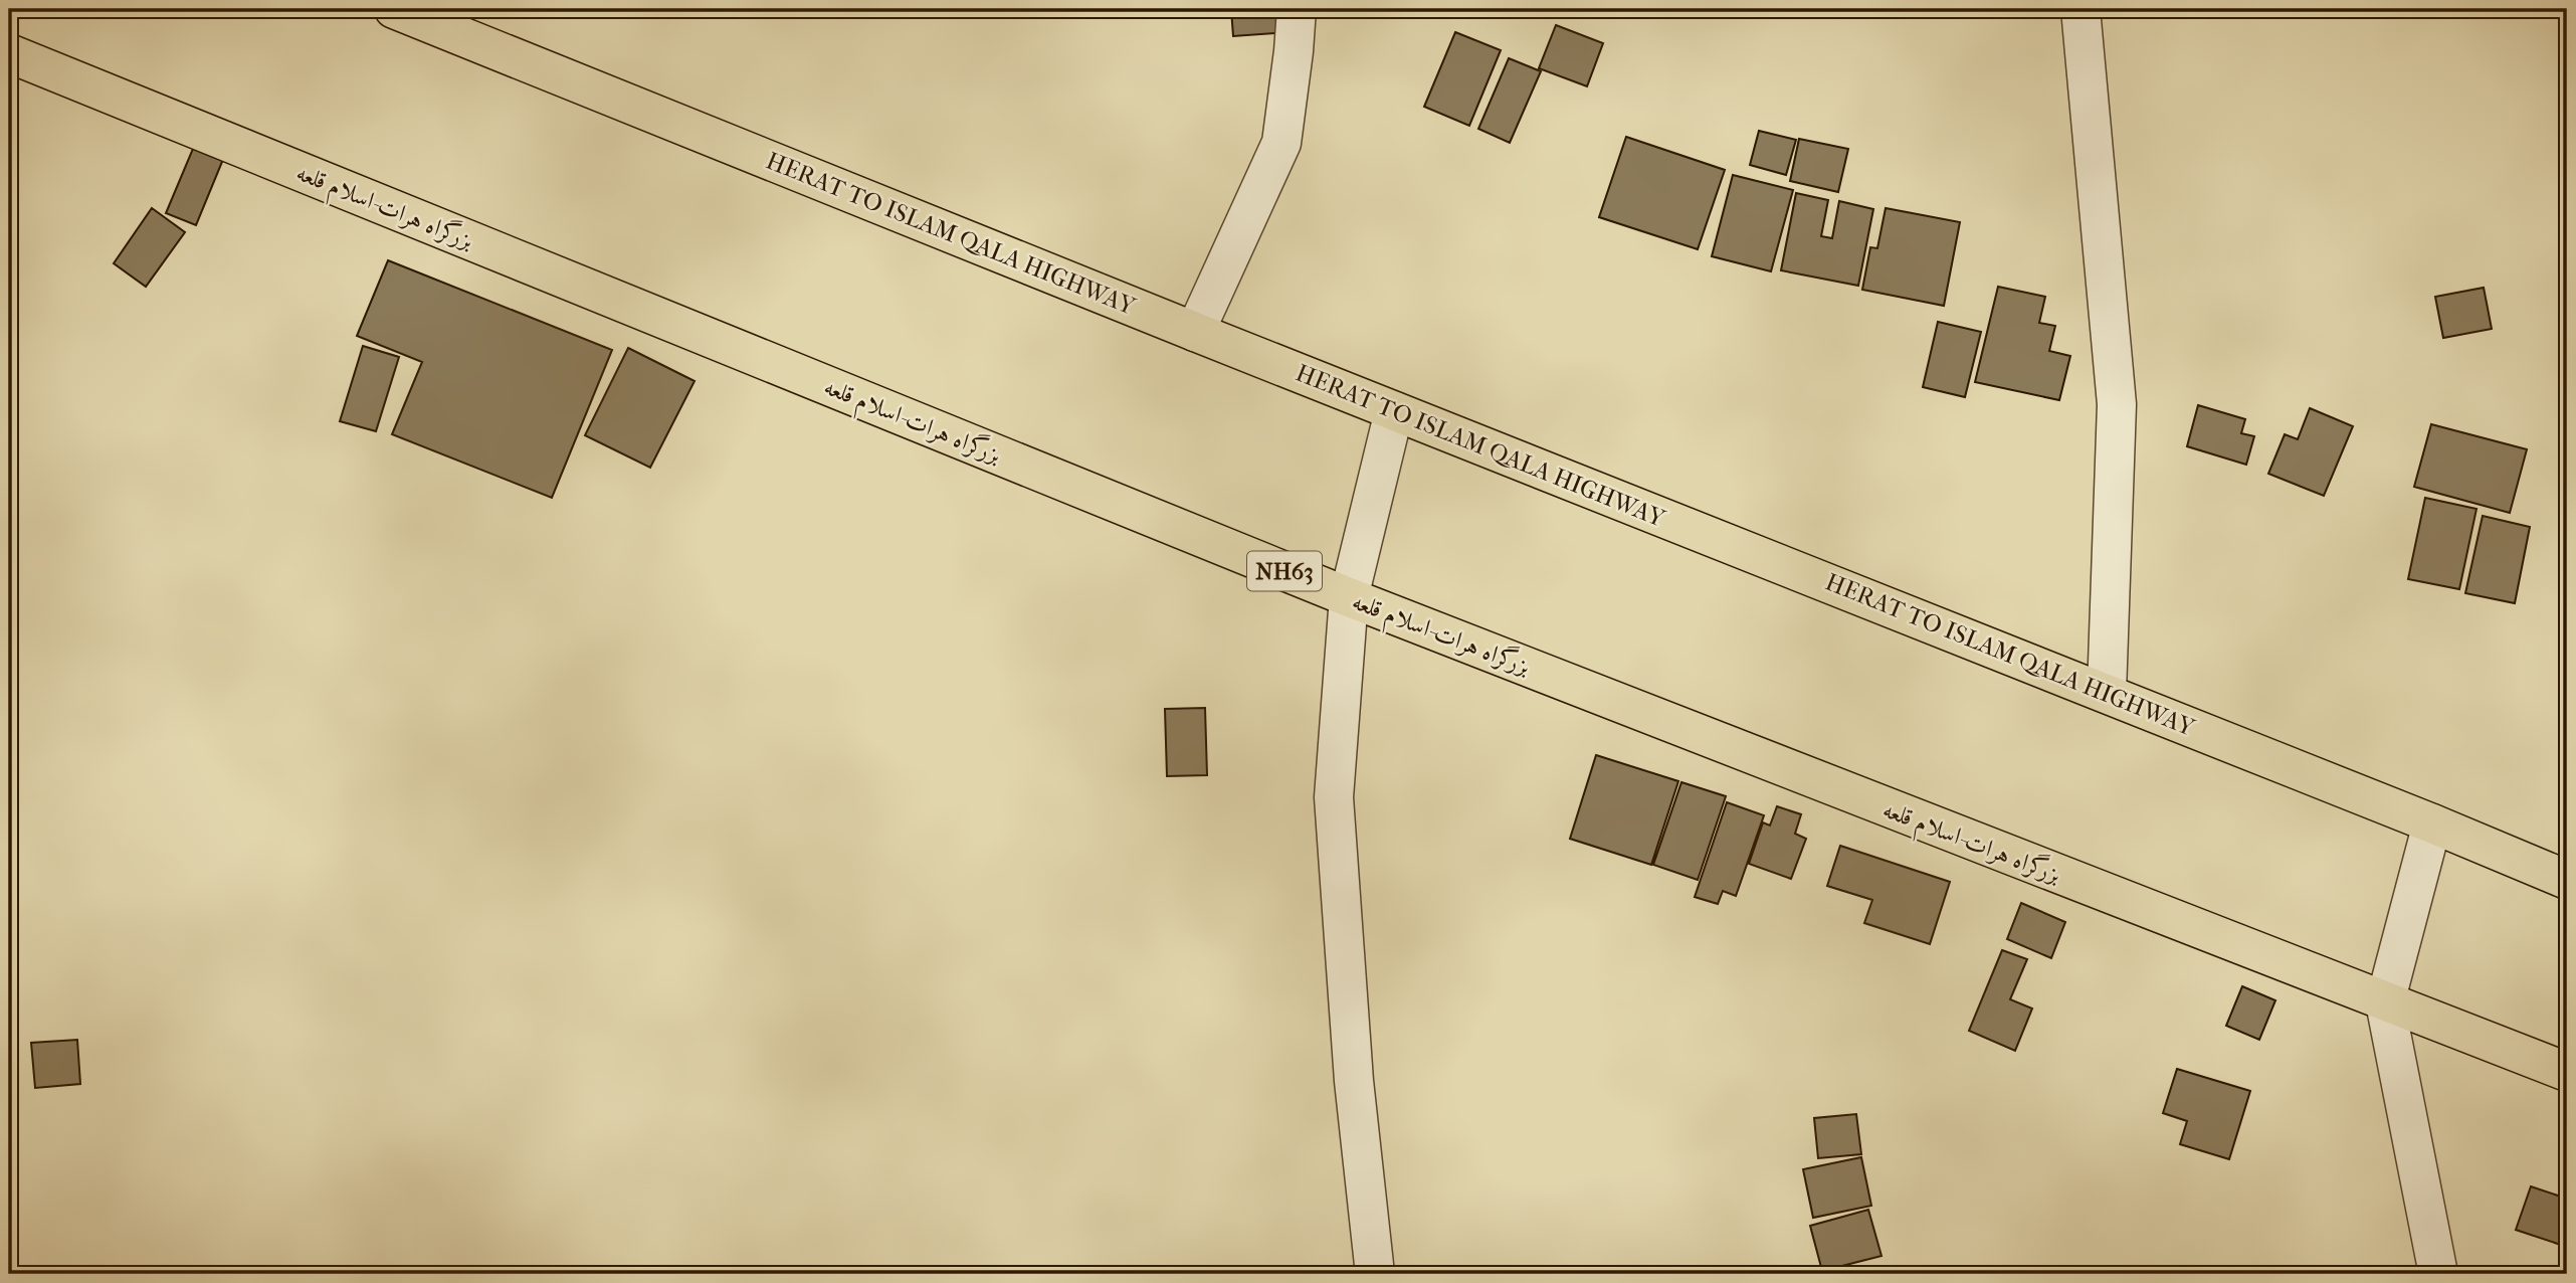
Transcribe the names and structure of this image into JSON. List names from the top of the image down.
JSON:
{
  "streets": {
    "highway": ["بزرگراه هرات-اسلام قلعه", "HERAT TO ISLAM QALA HIGHWAY", "NH63"]
  }
}
